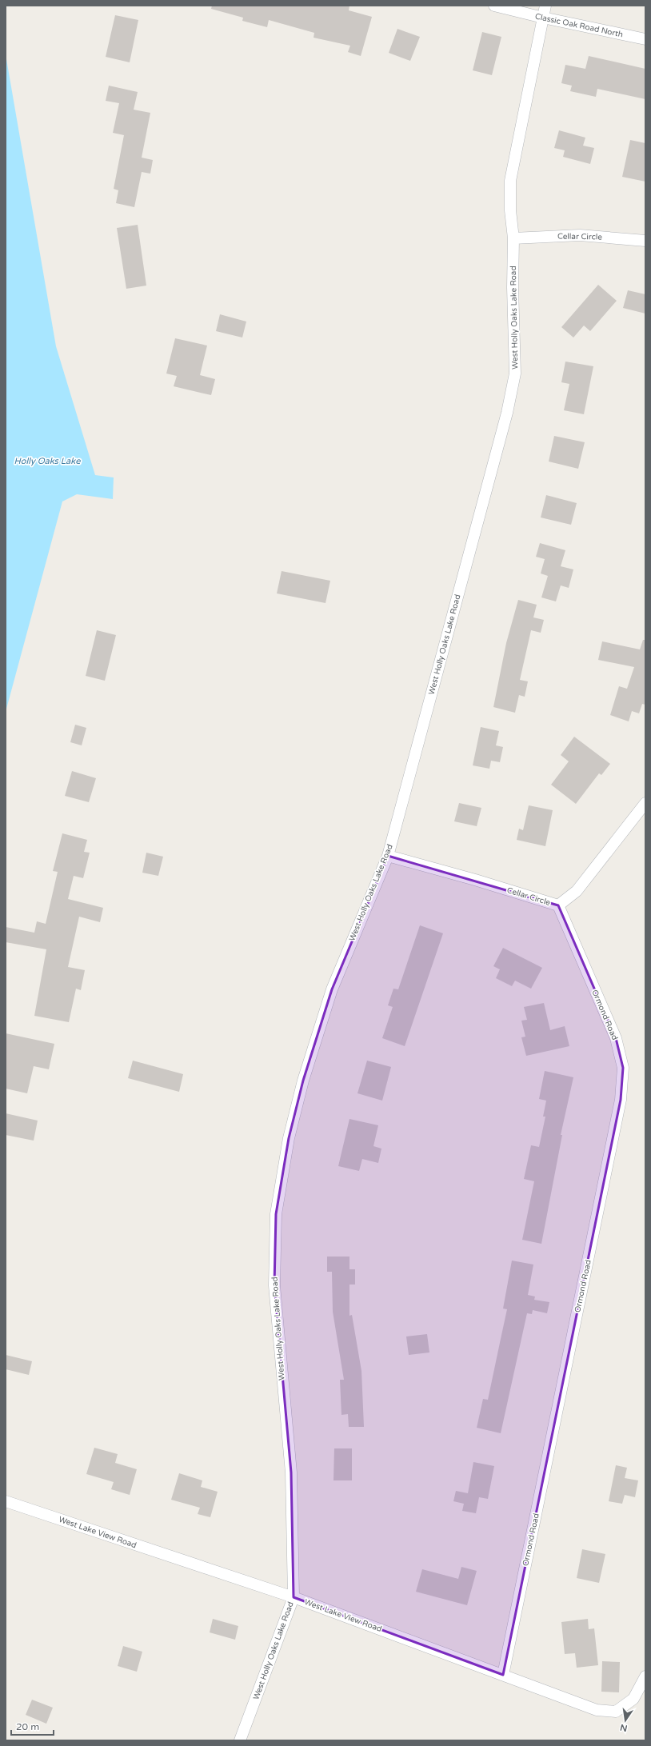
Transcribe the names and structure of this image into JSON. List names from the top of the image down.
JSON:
{
  "streets": {
    "street": [
      "Classic Oak Road North",
      "Cellar Circle",
      "West Holly Oaks Lake Road",
      "Ormond Road",
      "West Lake View Road"
    ]
  },
  "crossings": [
    ["Classic Oak Road North", "West Holly Oaks Lake Road"],
    ["Cellar Circle", "West Holly Oaks Lake Road"],
    ["Cellar Circle", "Ormond Road"],
    ["West Holly Oaks Lake Road", "West Lake View Road"],
    ["Ormond Road", "West Lake View Road"]
  ],
  "water": ["Holly Oaks Lake"],
  "scale_bar": "20 m",
  "north": "bottom"
}
